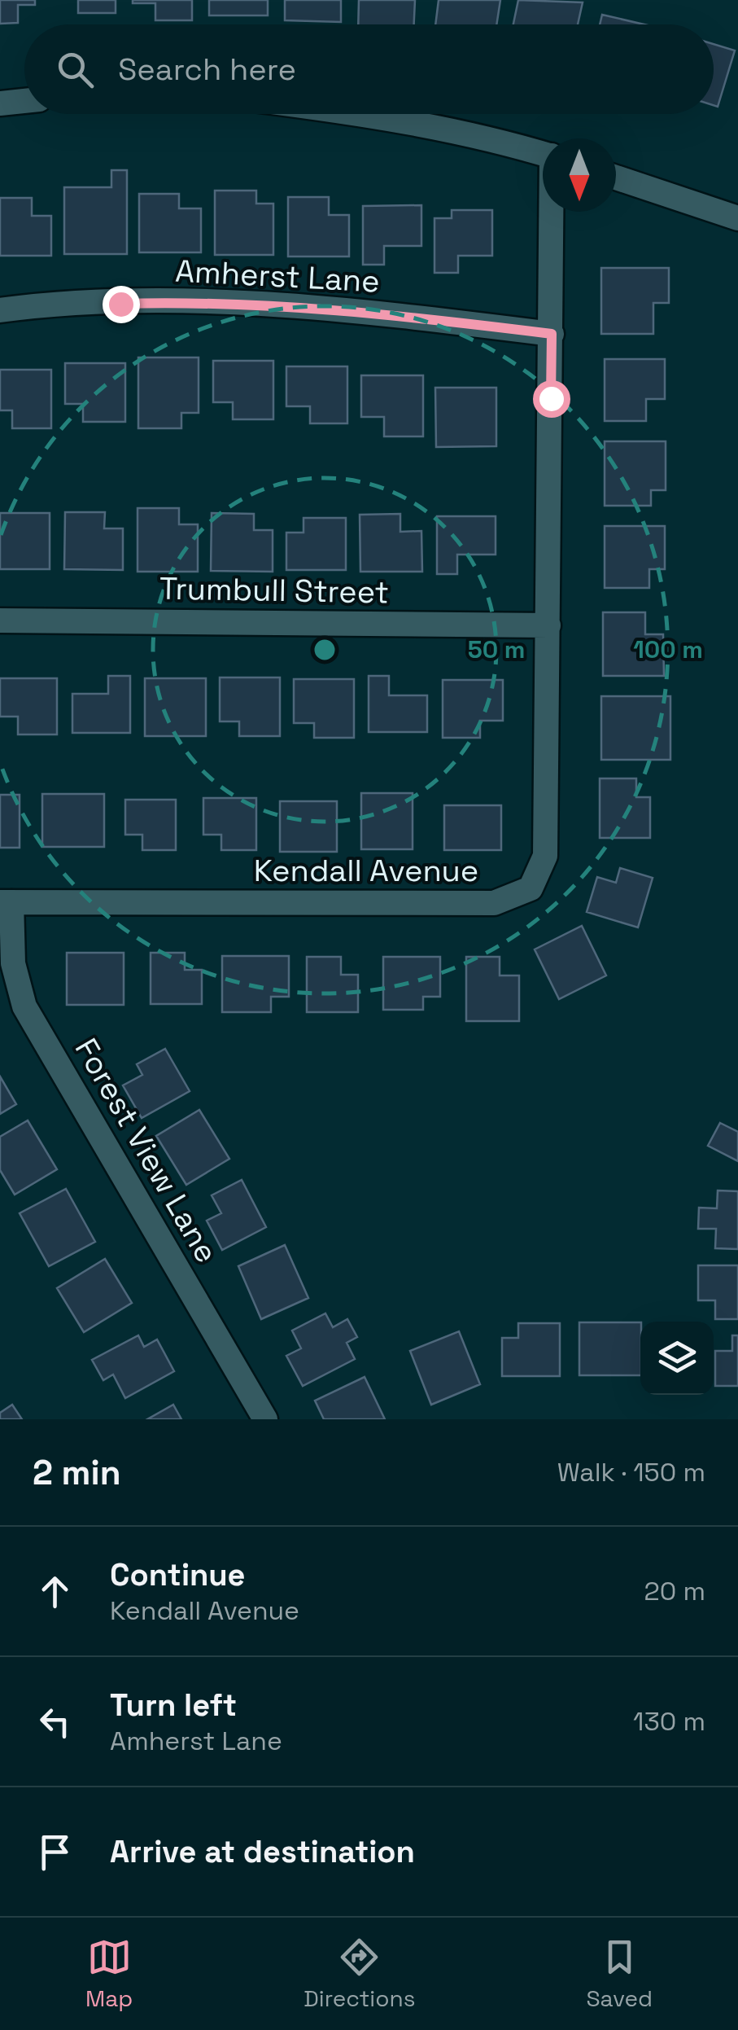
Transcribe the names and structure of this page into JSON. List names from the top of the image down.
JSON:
{
  "streets": {
    "street": [
      "Amherst Lane",
      "Trumbull Street",
      "Kendall Avenue",
      "Forest View Lane"
    ]
  },
  "crossings": [
    ["Amherst Lane", "Kendall Avenue"],
    ["Trumbull Street", "Kendall Avenue"],
    ["Kendall Avenue", "Forest View Lane"]
  ],
  "north": "bottom",
  "page": {
    "search": "Search here",
    "heading": ["2 min", "Walk · 150 m"],
    "list": [
      ["Continue", "Kendall Avenue", "20 m"],
      ["Turn left", "Amherst Lane", "130 m"],
      "Arrive at destination"
    ],
    "nav": ["Map", "Directions", "Saved"]
  },
  "rings": ["50 m", "100 m"]
}
